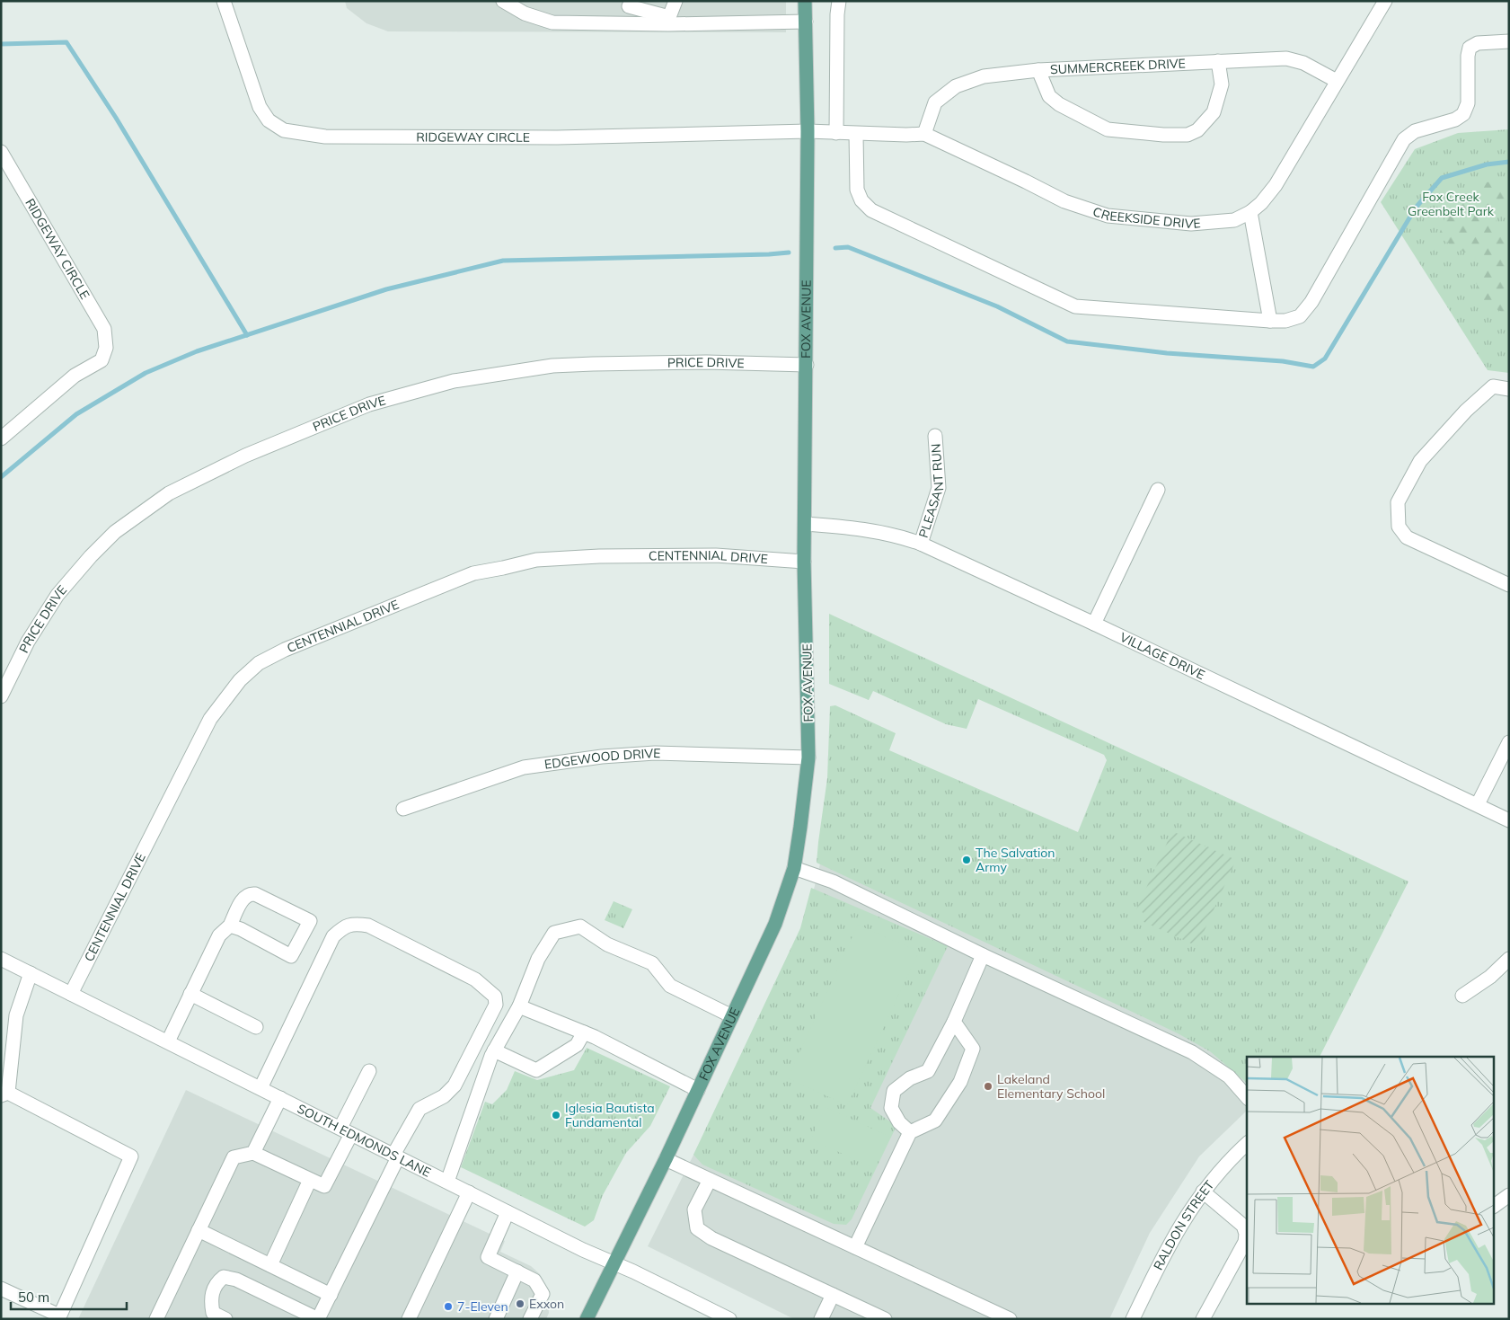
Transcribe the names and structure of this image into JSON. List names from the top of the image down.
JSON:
{
  "streets": {
    "main road": ["FOX AVENUE"],
    "street": [
      "SUMMERCREEK DRIVE",
      "RIDGEWAY CIRCLE",
      "CREEKSIDE DRIVE",
      "PRICE DRIVE",
      "PLEASANT RUN",
      "CENTENNIAL DRIVE",
      "VILLAGE DRIVE",
      "EDGEWOOD DRIVE",
      "SOUTH EDMONDS LANE",
      "RALDON STREET"
    ]
  },
  "crossings": [
    ["SUMMERCREEK DRIVE", "CREEKSIDE DRIVE"],
    ["RIDGEWAY CIRCLE", "CREEKSIDE DRIVE"],
    ["RIDGEWAY CIRCLE", "FOX AVENUE"],
    ["CREEKSIDE DRIVE", "FOX AVENUE"],
    ["FOX AVENUE", "PRICE DRIVE"],
    ["FOX AVENUE", "CENTENNIAL DRIVE"],
    ["FOX AVENUE", "VILLAGE DRIVE"],
    ["FOX AVENUE", "EDGEWOOD DRIVE"],
    ["FOX AVENUE", "SOUTH EDMONDS LANE"],
    ["PLEASANT RUN", "VILLAGE DRIVE"],
    ["CENTENNIAL DRIVE", "SOUTH EDMONDS LANE"]
  ],
  "parks": ["Fox Creek Greenbelt Park"],
  "places": [
    "The Salvation Army",
    "Lakeland Elementary School",
    "Iglesia Bautista Fundamental",
    "Exxon",
    "7-Eleven"
  ],
  "scale_bar": "50 m"
}
